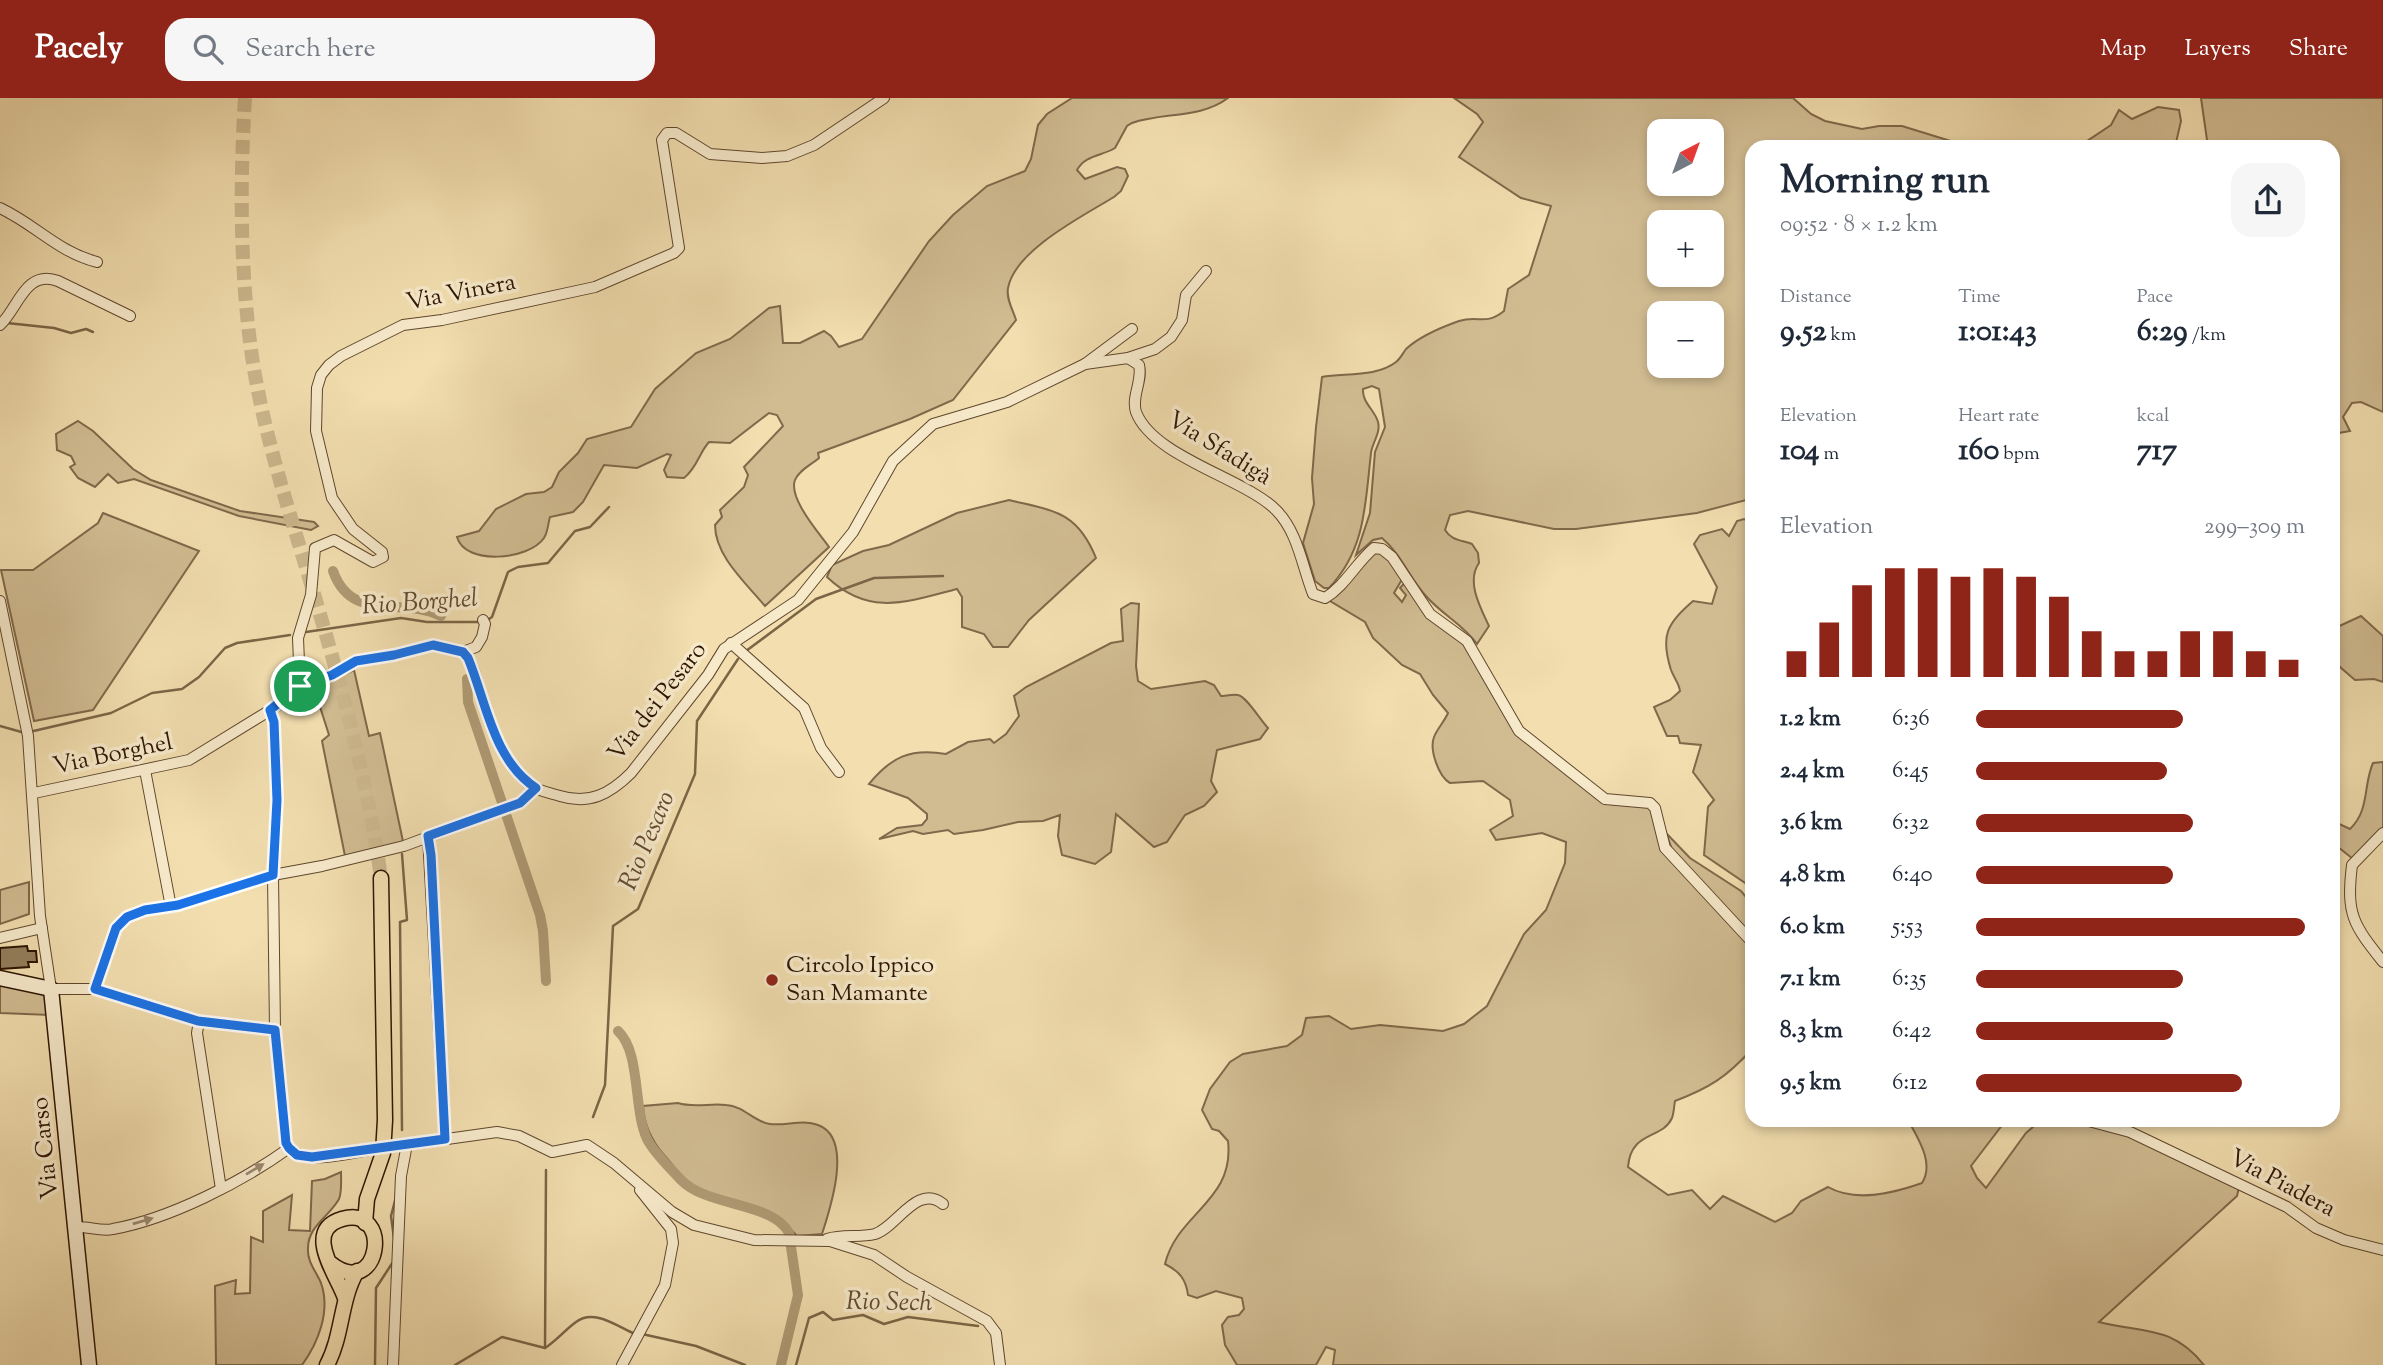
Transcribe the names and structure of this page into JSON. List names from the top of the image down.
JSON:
{
  "streets": {
    "street": [
      "Via Vinera",
      "Via Sfadigà",
      "Via dei Pesaro",
      "Via Borghel",
      "Via Carso",
      "Via Piadera"
    ]
  },
  "crossings": [
    ["Via Vinera", "Via Borghel"],
    ["Via Borghel", "Via Carso"]
  ],
  "water": ["Rio Borghel", "Rio Pesaro", "Rio Sech"],
  "places": ["Circolo Ippico San Mamante"],
  "north": "top right",
  "page": {
    "header": "Pacely",
    "search": "Search here",
    "nav": ["Map", "Layers", "Share"],
    "map_buttons": ["+", "−"],
    "heading": ["Morning run", "09:52 · 8 × 1.2 km"],
    "stats": [
      ["Distance", "9.52 km"],
      ["Time", "1:01:43"],
      ["Pace", "6:29 /km"],
      ["Elevation", "104 m"],
      ["Heart rate", "160 bpm"],
      ["kcal", "717"]
    ],
    "chart": ["Elevation", "299–309 m"],
    "list": [
      {
        "name": "1.2 km",
        "note": "6:36"
      },
      {
        "name": "2.4 km",
        "note": "6:45"
      },
      {
        "name": "3.6 km",
        "note": "6:32"
      },
      {
        "name": "4.8 km",
        "note": "6:40"
      },
      {
        "name": "6.0 km",
        "note": "5:53"
      },
      {
        "name": "7.1 km",
        "note": "6:35"
      },
      {
        "name": "8.3 km",
        "note": "6:42"
      },
      {
        "name": "9.5 km",
        "note": "6:12"
      }
    ]
  }
}
